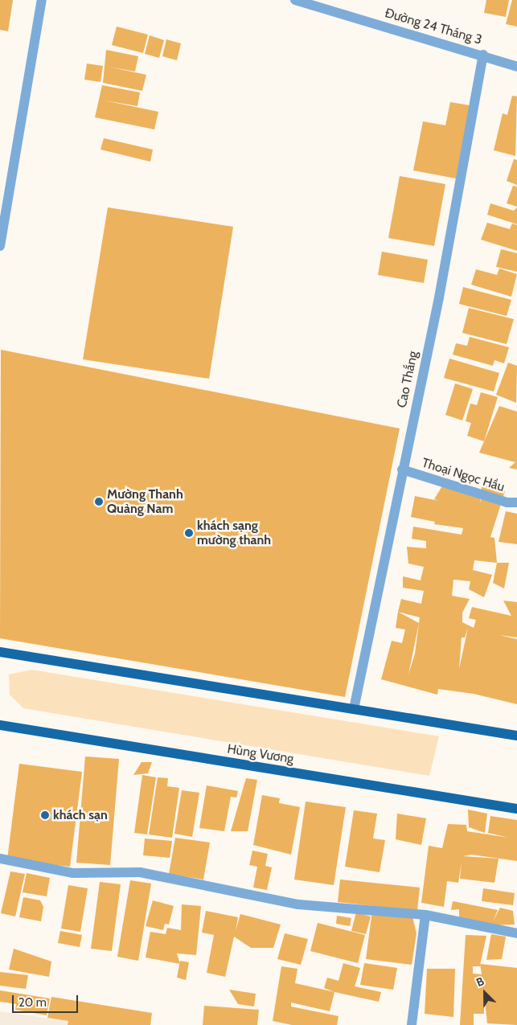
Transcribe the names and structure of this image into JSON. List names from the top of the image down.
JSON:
{
  "streets": {
    "main road": ["Hùng Vương"],
    "street": ["Đường 24 Tháng 3", "Cao Thắng", "Thoại Ngọc Hầu"]
  },
  "crossings": [
    ["Đường 24 Tháng 3", "Cao Thắng"],
    ["Cao Thắng", "Thoại Ngọc Hầu"]
  ],
  "places": ["Mường Thanh Quảng Nam", "khách sạng mường thanh", "khách sạn"],
  "scale_bar": "20 m",
  "north": "top left"
}
